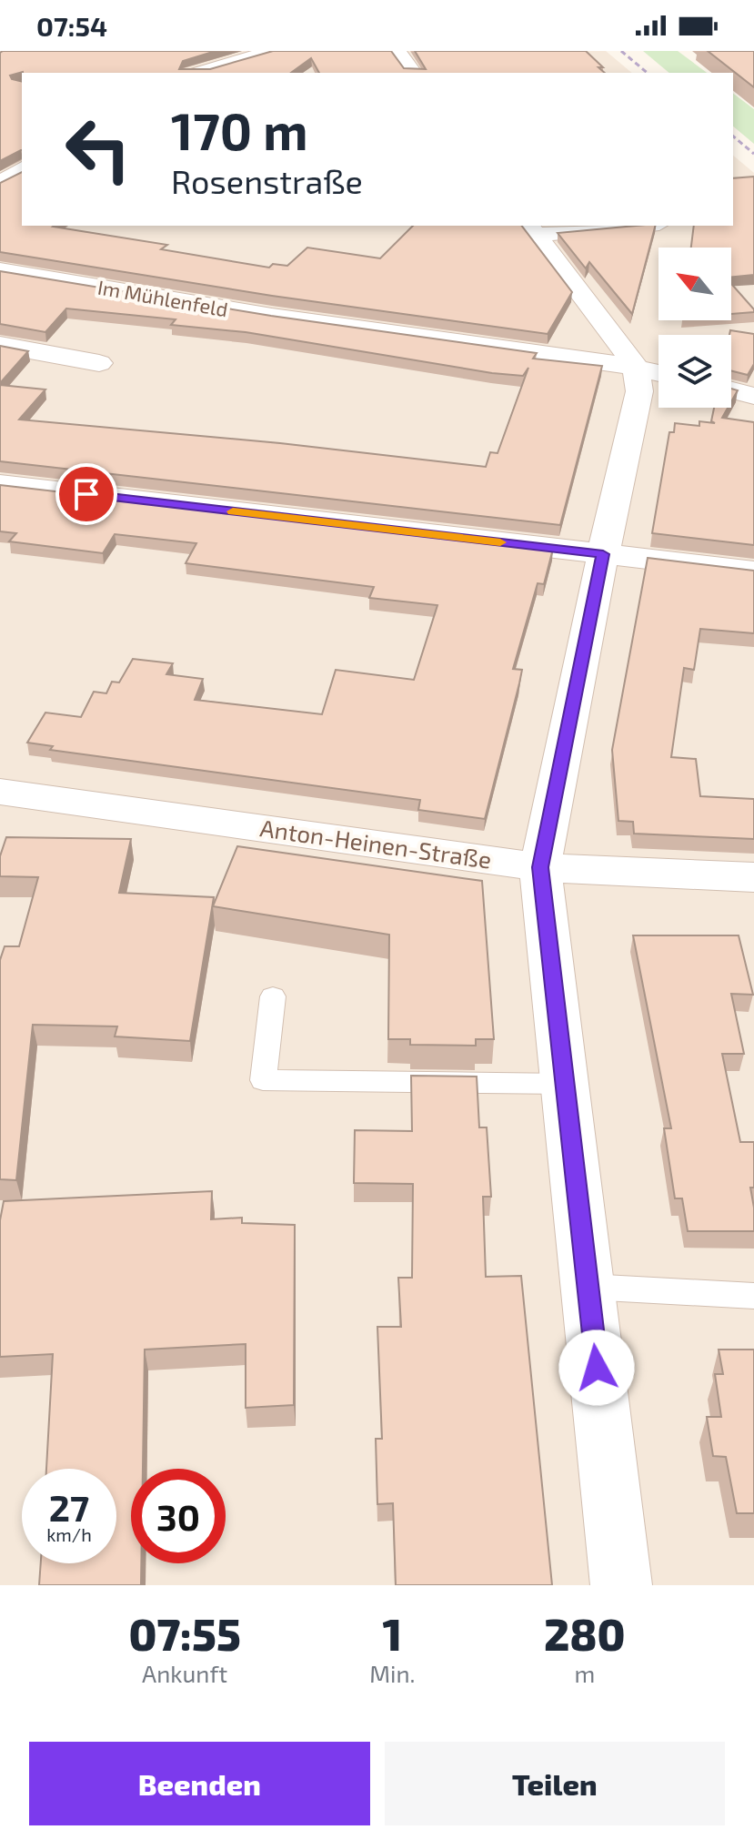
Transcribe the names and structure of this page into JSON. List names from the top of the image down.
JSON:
{
  "streets": {
    "street": ["Im Mühlenfeld", "Anton-Heinen-Straße"]
  },
  "north": "top left",
  "page": {
    "status": "07:54",
    "turn": ["170 m", "Rosenstraße"],
    "speed": "27 km/h",
    "limit": "30",
    "eta": [
      "07:55",
      "Ankunft",
      "1",
      "Min.",
      "280",
      "m"
    ],
    "buttons": ["Beenden", "Teilen"]
  }
}
